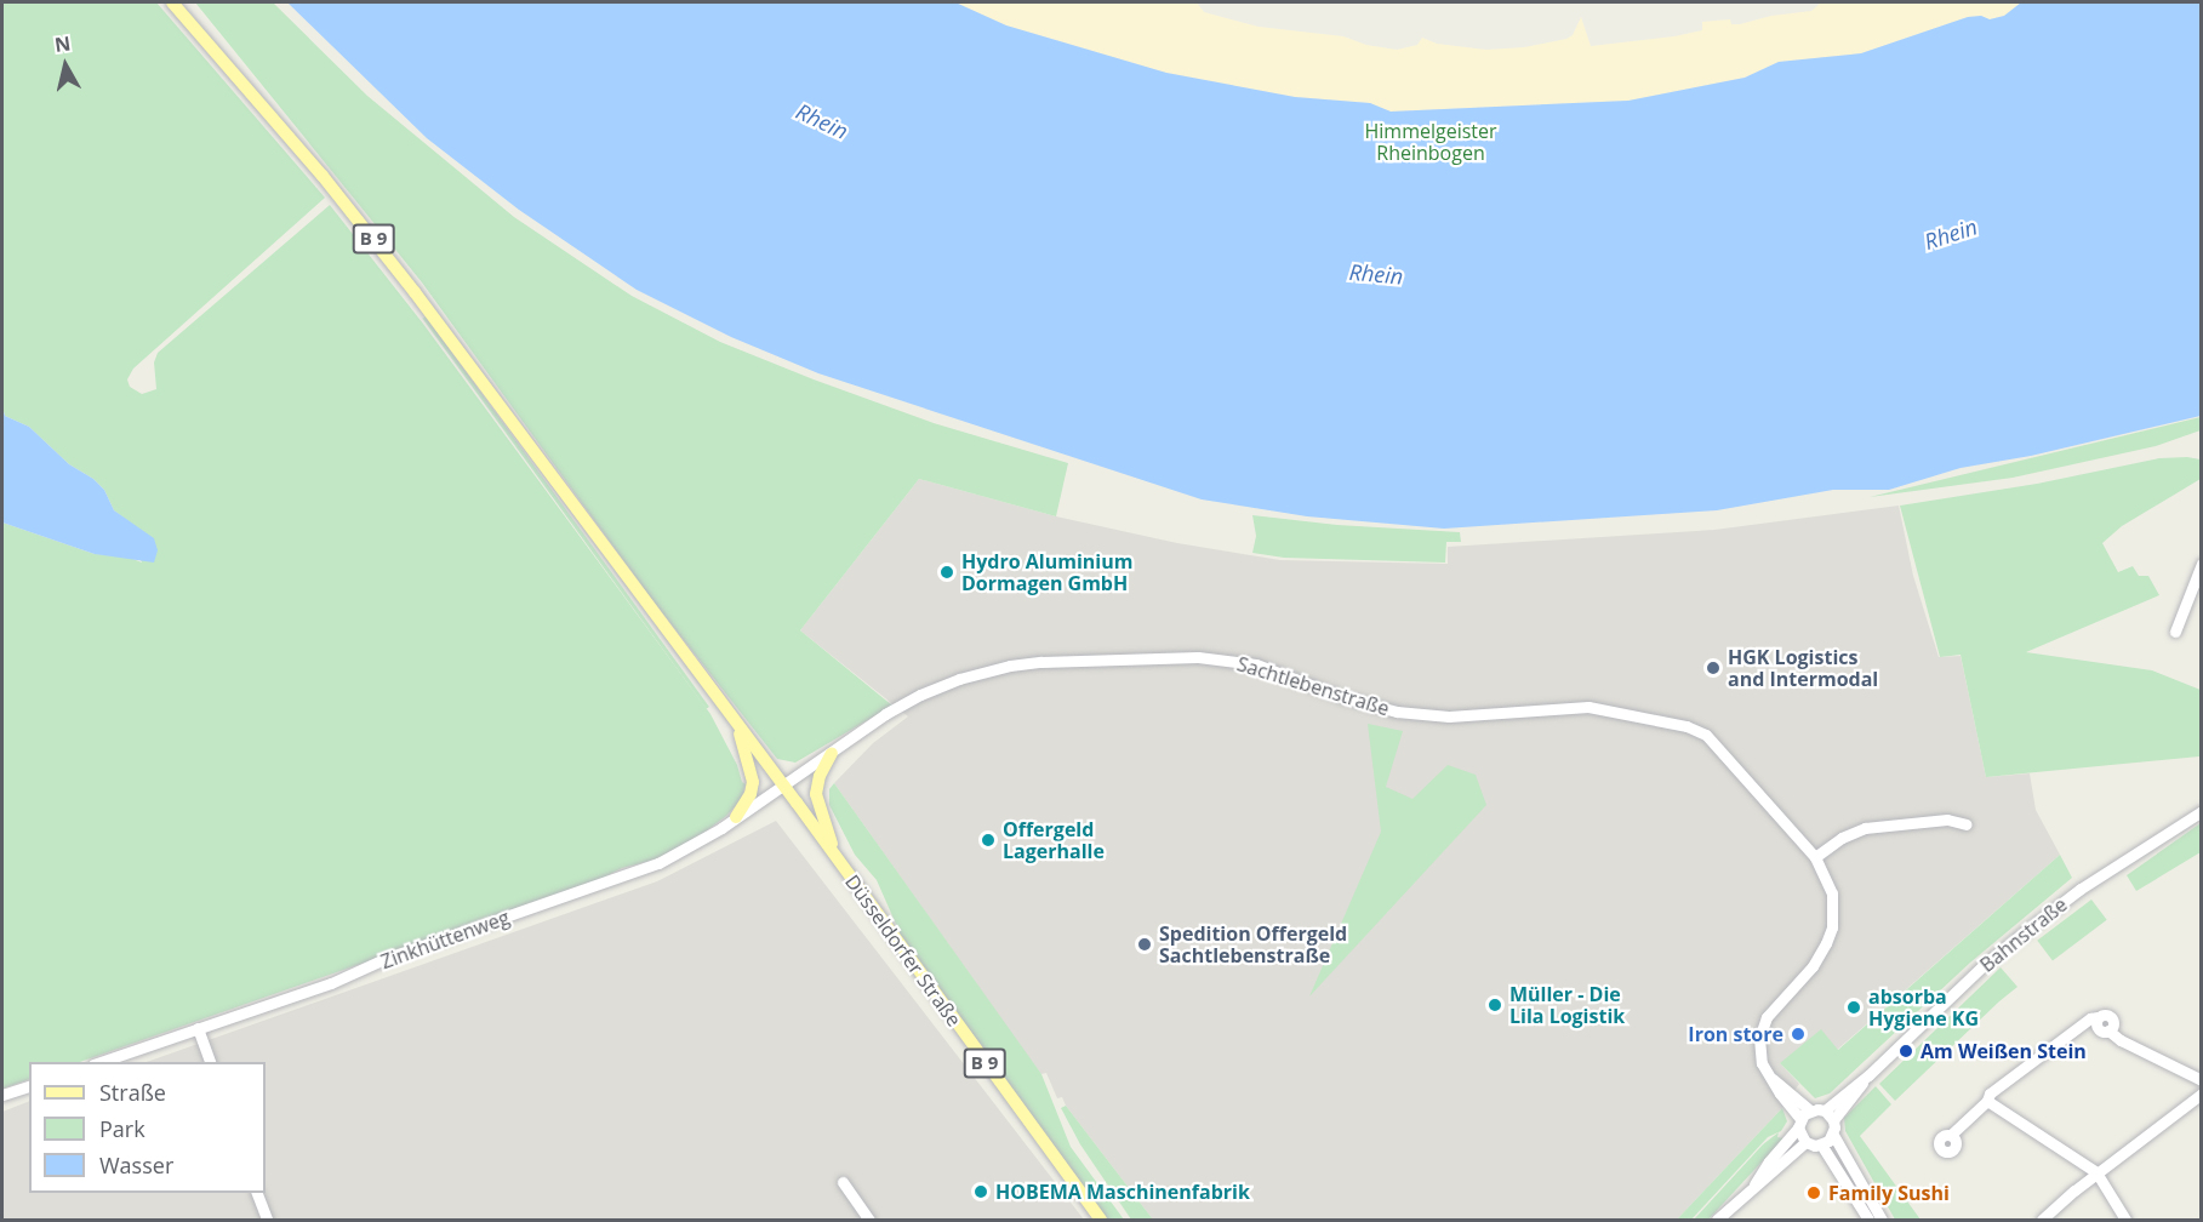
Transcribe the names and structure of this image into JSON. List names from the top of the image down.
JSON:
{
  "streets": {
    "main road": ["B 9", "Düsseldorfer Straße"],
    "street": ["Sachtlebenstraße", "Bahnstraße", "Zinkhüttenweg"]
  },
  "crossings": [
    ["B 9", "Sachtlebenstraße"],
    ["B 9", "Zinkhüttenweg"],
    ["B 9", "Düsseldorfer Straße"],
    ["Sachtlebenstraße", "Bahnstraße"],
    ["Sachtlebenstraße", "Zinkhüttenweg"],
    ["Sachtlebenstraße", "Düsseldorfer Straße"],
    ["Zinkhüttenweg", "Düsseldorfer Straße"]
  ],
  "water": ["Rhein"],
  "parks": ["Himmelgeister Rheinbogen"],
  "places": [
    "Hydro Aluminium Dormagen GmbH",
    "HGK Logistics and Intermodal",
    "Offergeld Lagerhalle",
    "Spedition Offergeld Sachtlebenstraße",
    "Müller - Die Lila Logistik",
    "absorba Hygiene KG",
    "Iron store",
    "Am Weißen Stein",
    "HOBEMA Maschinenfabrik",
    "Family Sushi"
  ],
  "legend": ["Straße", "Park", "Wasser"],
  "north": "top"
}
